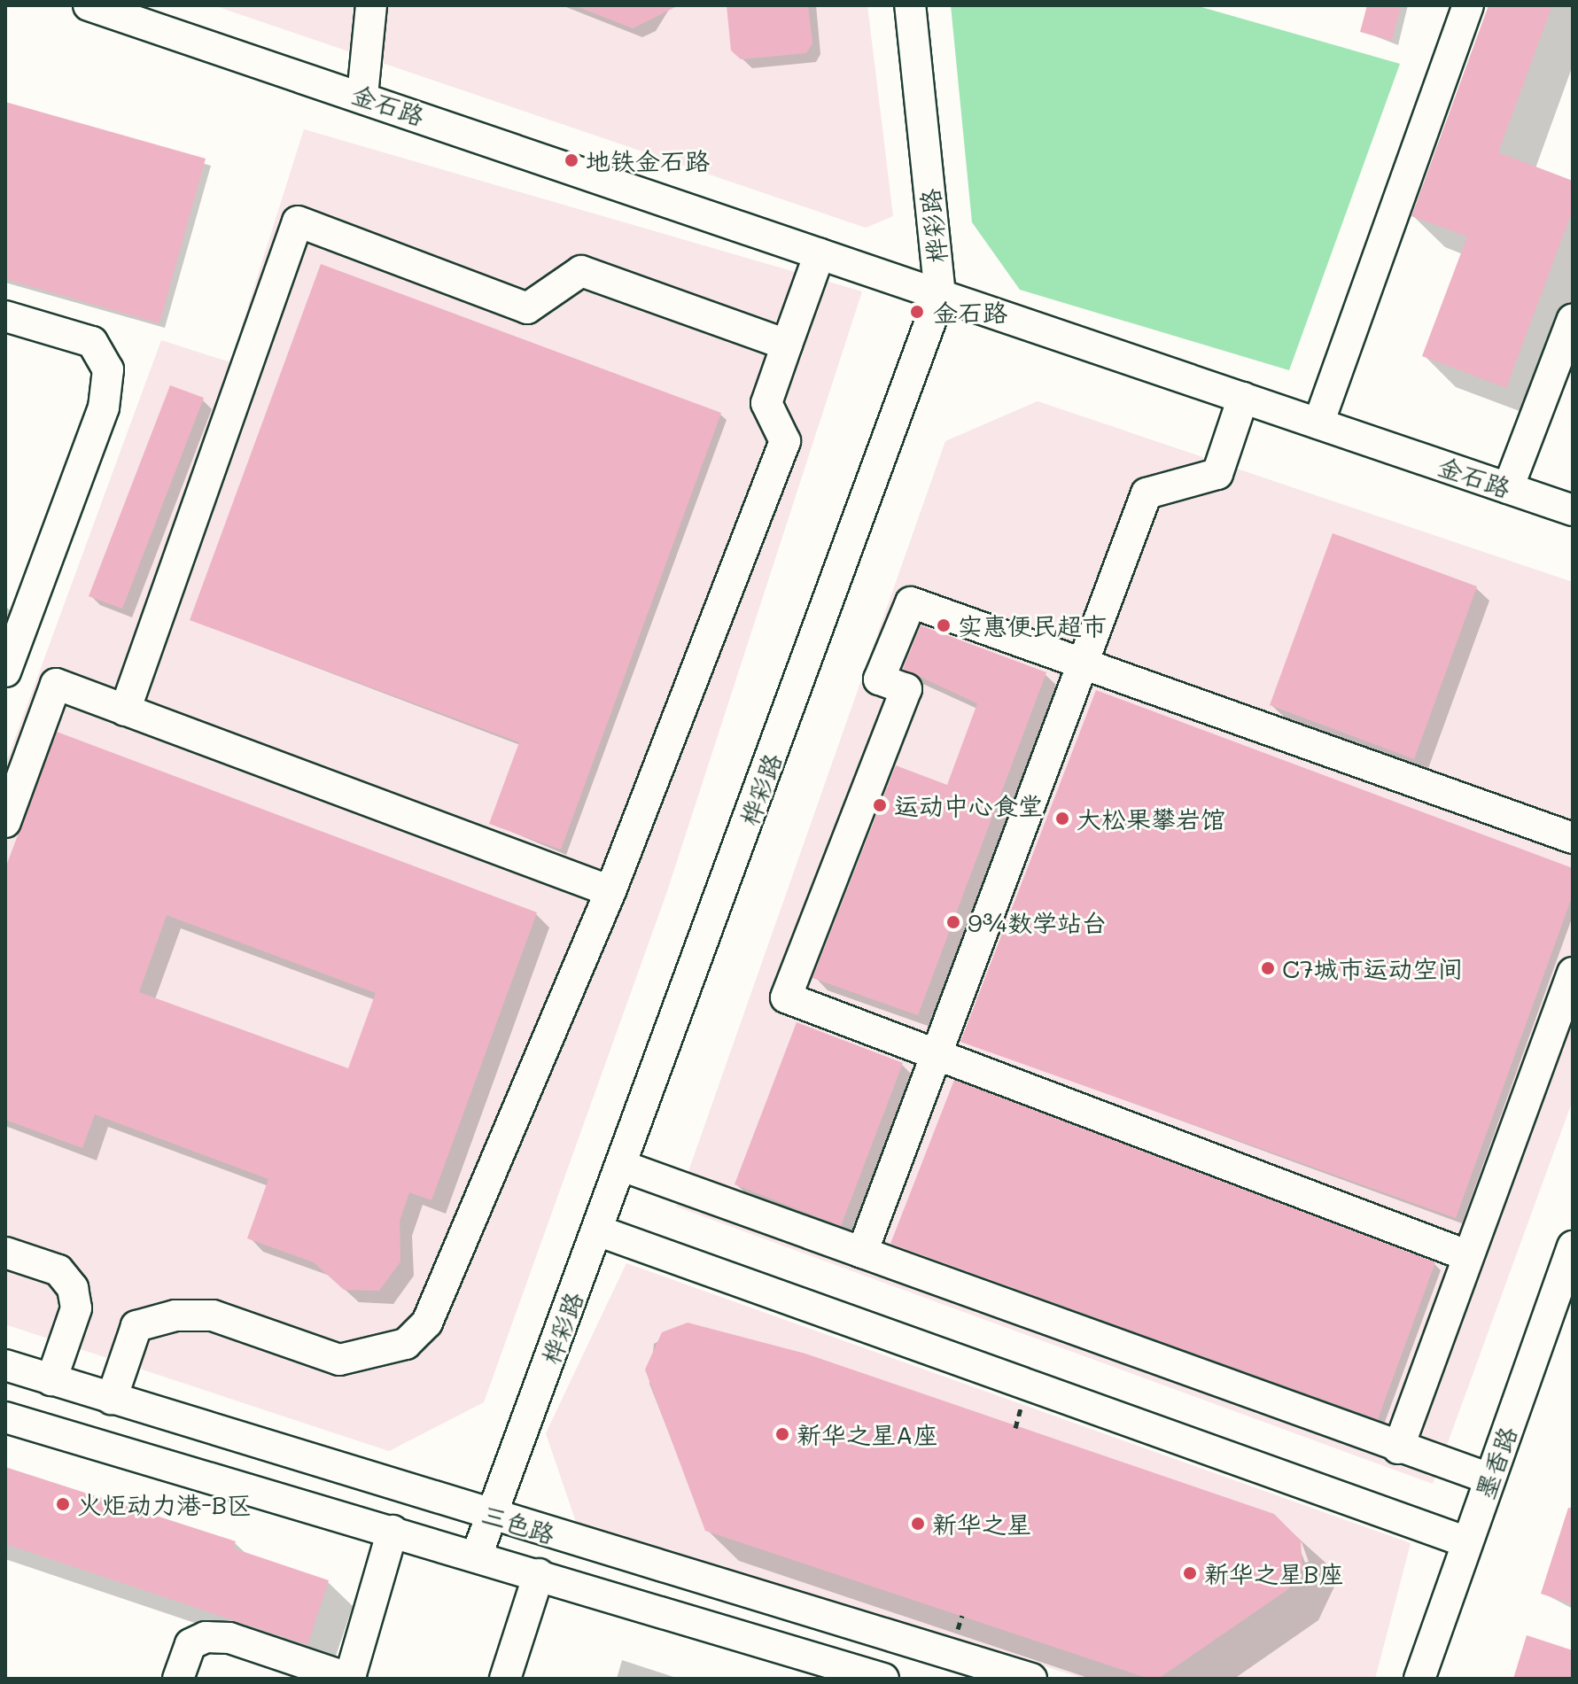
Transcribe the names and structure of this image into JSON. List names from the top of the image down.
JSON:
{
  "streets": {
    "street": [
      "金石路",
      "桦彩路",
      "墨香路",
      "三色路"
    ]
  },
  "crossings": [
    ["金石路", "桦彩路"],
    ["桦彩路", "三色路"]
  ],
  "places": [
    "地铁金石路",
    "金石路",
    "实惠便民超市",
    "运动中心食堂",
    "大松果攀岩馆",
    "9¾数学站台",
    "C7城市运动空间",
    "新华之星A座",
    "火炬动力港-B区",
    "新华之星",
    "新华之星B座"
  ]
}
